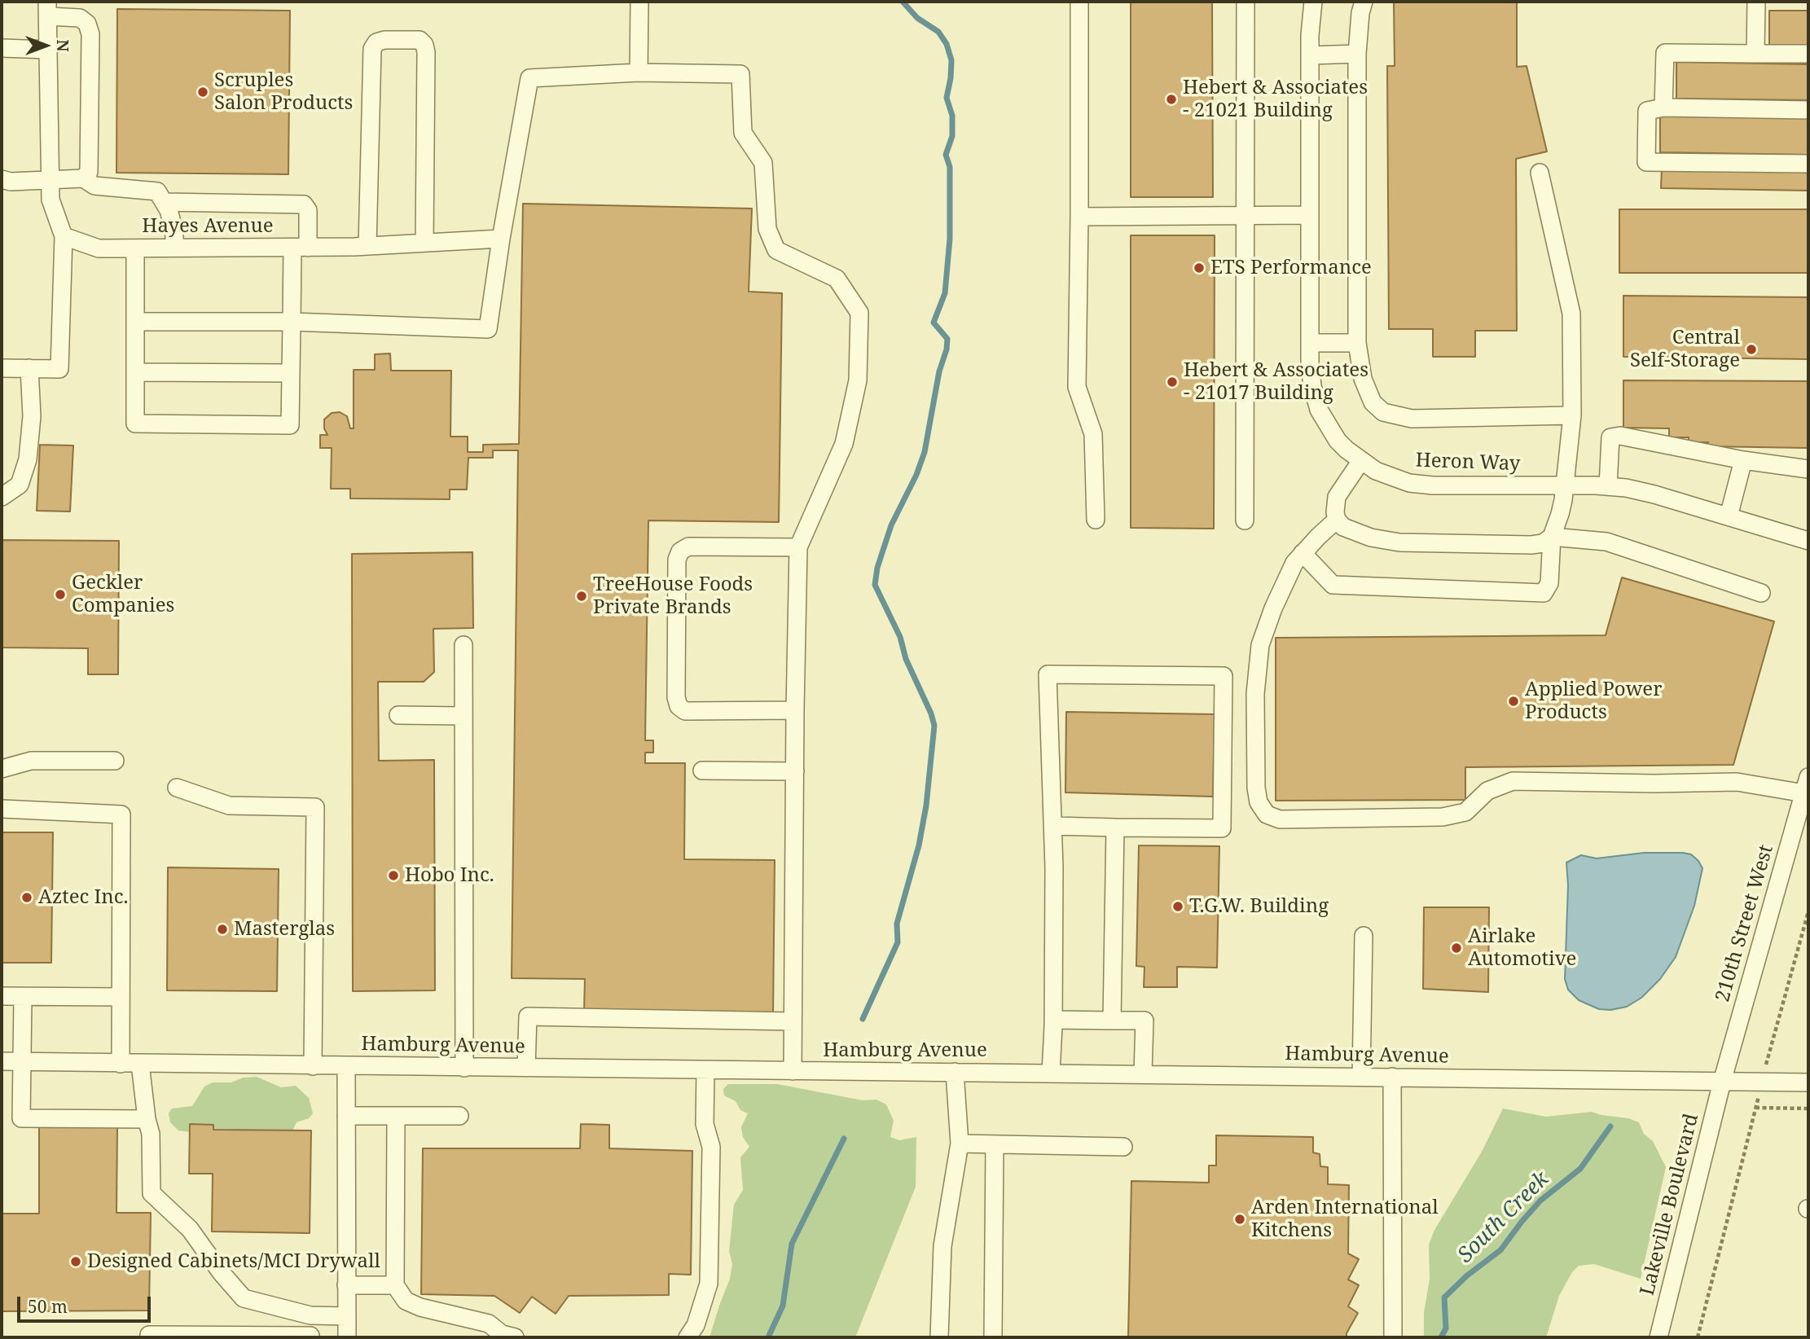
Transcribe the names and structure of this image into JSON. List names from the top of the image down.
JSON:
{
  "streets": {
    "street": [
      "Hayes Avenue",
      "Heron Way",
      "210th Street West",
      "Hamburg Avenue",
      "Lakeville Boulevard"
    ]
  },
  "crossings": [
    ["210th Street West", "Hamburg Avenue"],
    ["210th Street West", "Lakeville Boulevard"],
    ["Hamburg Avenue", "Lakeville Boulevard"]
  ],
  "water": ["South Creek"],
  "places": [
    "Scruples Salon Products",
    "Hebert & Associates - 21021 Building",
    "ETS Performance",
    "Central Self-Storage",
    "Hebert & Associates - 21017 Building",
    "Geckler Companies",
    "TreeHouse Foods Private Brands",
    "Applied Power Products",
    "Hobo Inc.",
    "Aztec Inc.",
    "T.G.W. Building",
    "Masterglas",
    "Airlake Automotive",
    "Arden International Kitchens",
    "Designed Cabinets/MCI Drywall"
  ],
  "scale_bar": "50 m",
  "north": "right"
}
